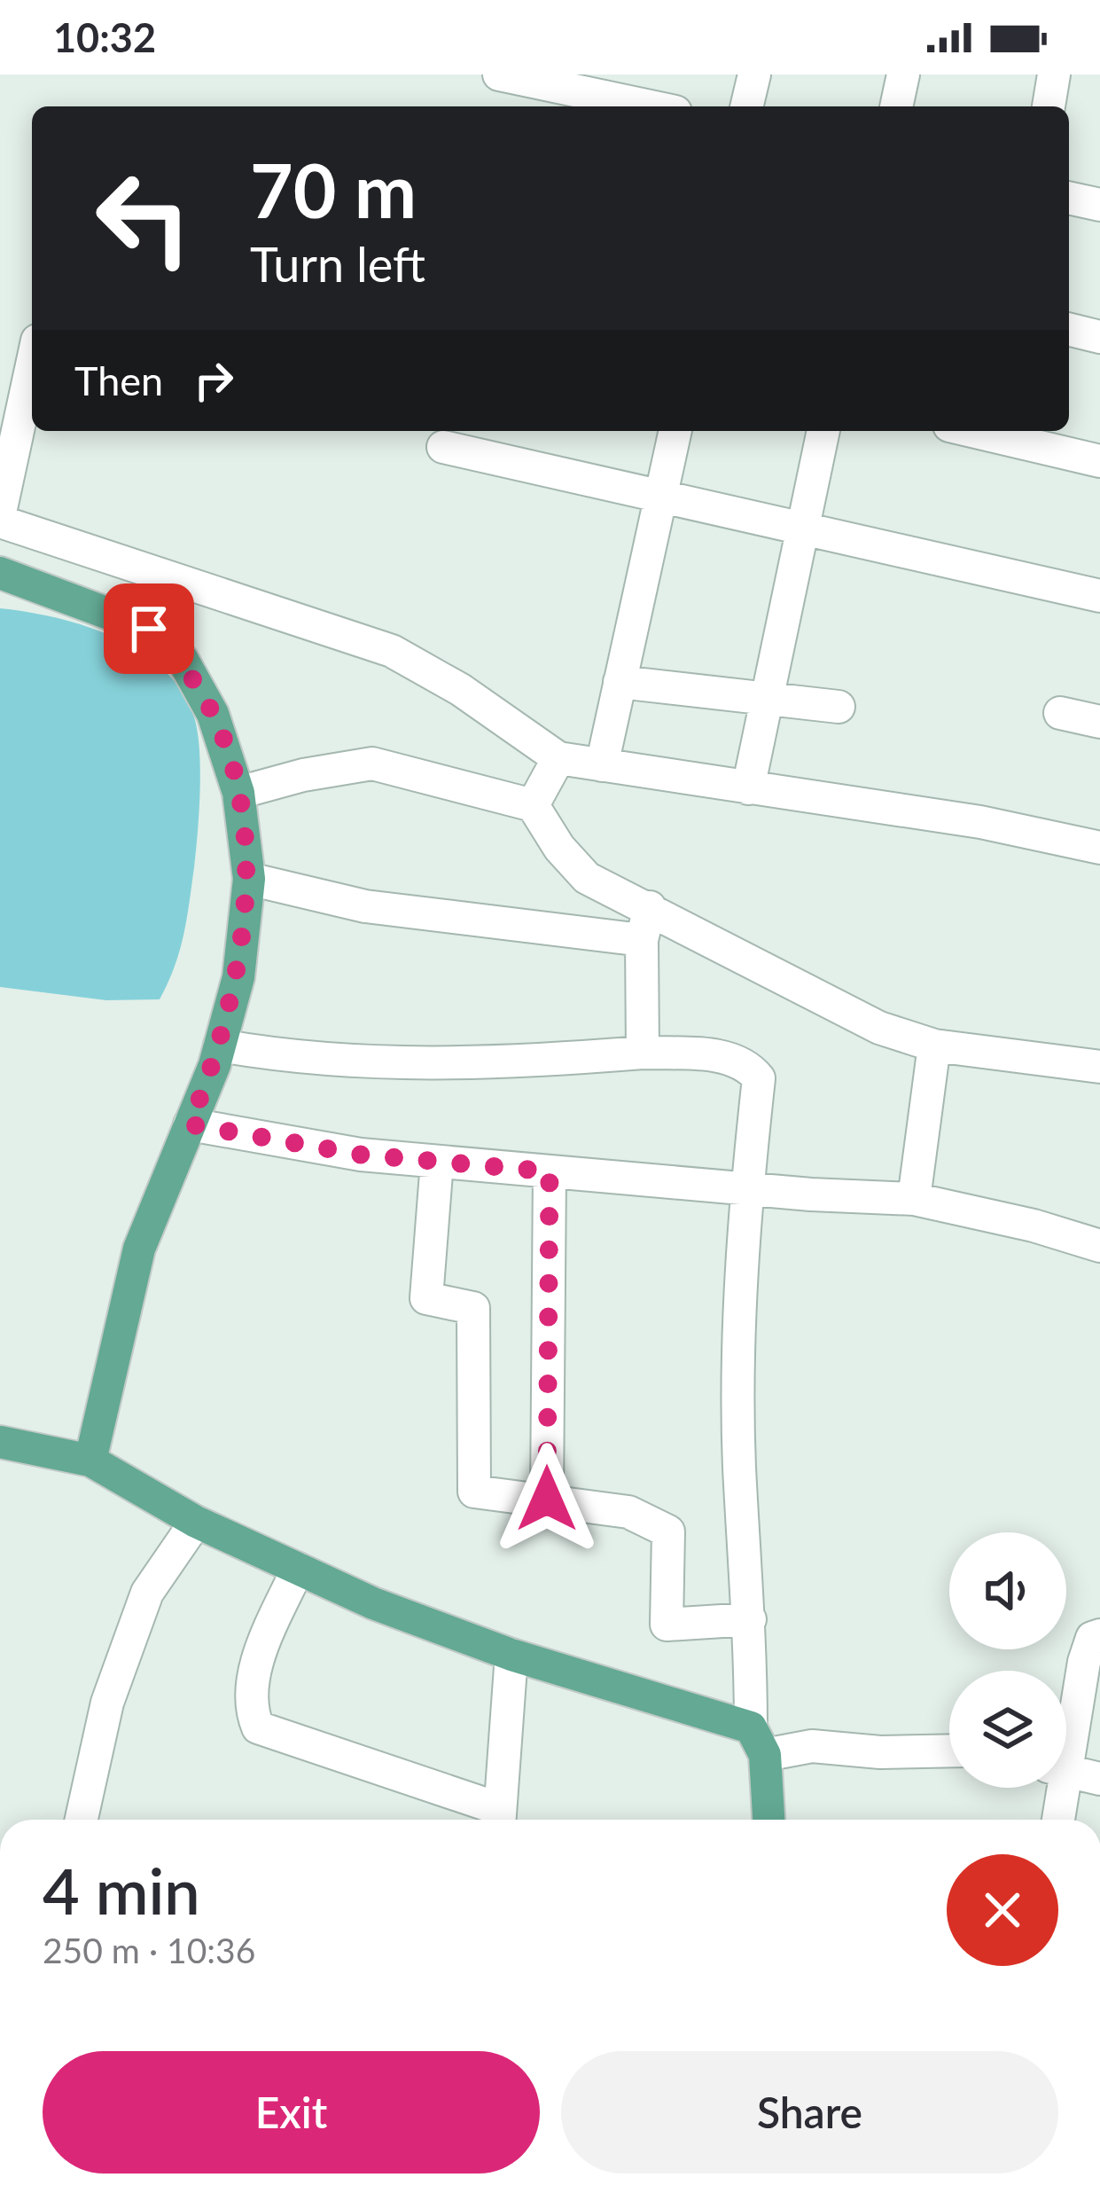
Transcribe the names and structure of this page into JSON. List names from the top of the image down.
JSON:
{
  "page": {
    "status": "10:32",
    "turn": ["70 m", "Turn left"],
    "then": "Then",
    "heading": ["4 min", "250 m · 10:36"],
    "buttons": ["Exit", "Share"]
  }
}
